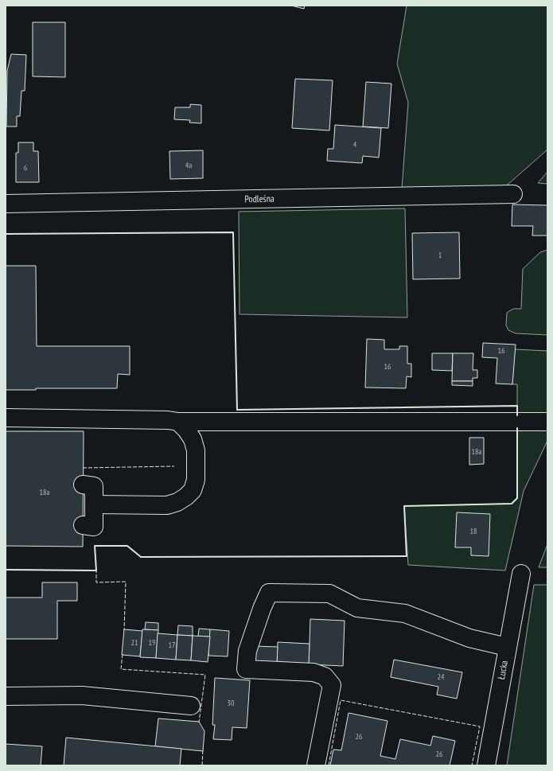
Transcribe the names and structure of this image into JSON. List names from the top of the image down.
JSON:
{
  "streets": {
    "street": ["Podleśna", "Łucka"]
  },
  "house_numbers": [
    "4",
    "4a",
    "6",
    "1",
    "16",
    "16",
    "18a",
    "18a",
    "18",
    "21",
    "19",
    "17",
    "24",
    "30",
    "26",
    "26"
  ]
}
